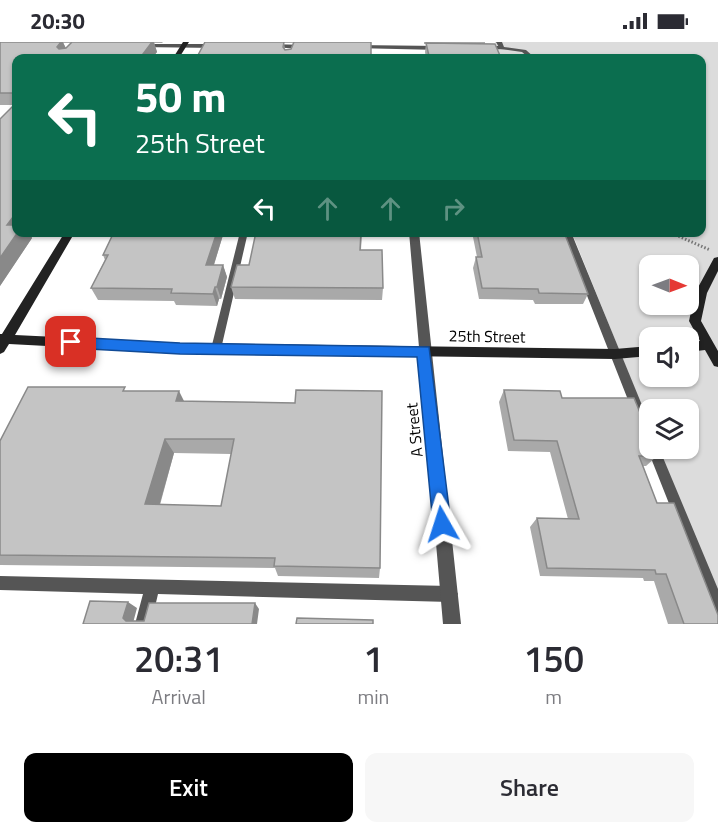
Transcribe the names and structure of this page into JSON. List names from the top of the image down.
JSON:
{
  "streets": {
    "street": ["25th Street", "A Street"]
  },
  "crossings": [
    ["25th Street", "A Street"]
  ],
  "north": "right",
  "page": {
    "status": "20:30",
    "turn": ["50 m", "25th Street"],
    "eta": [
      "20:31",
      "Arrival",
      "1",
      "min",
      "150",
      "m"
    ],
    "buttons": ["Exit", "Share"]
  }
}
